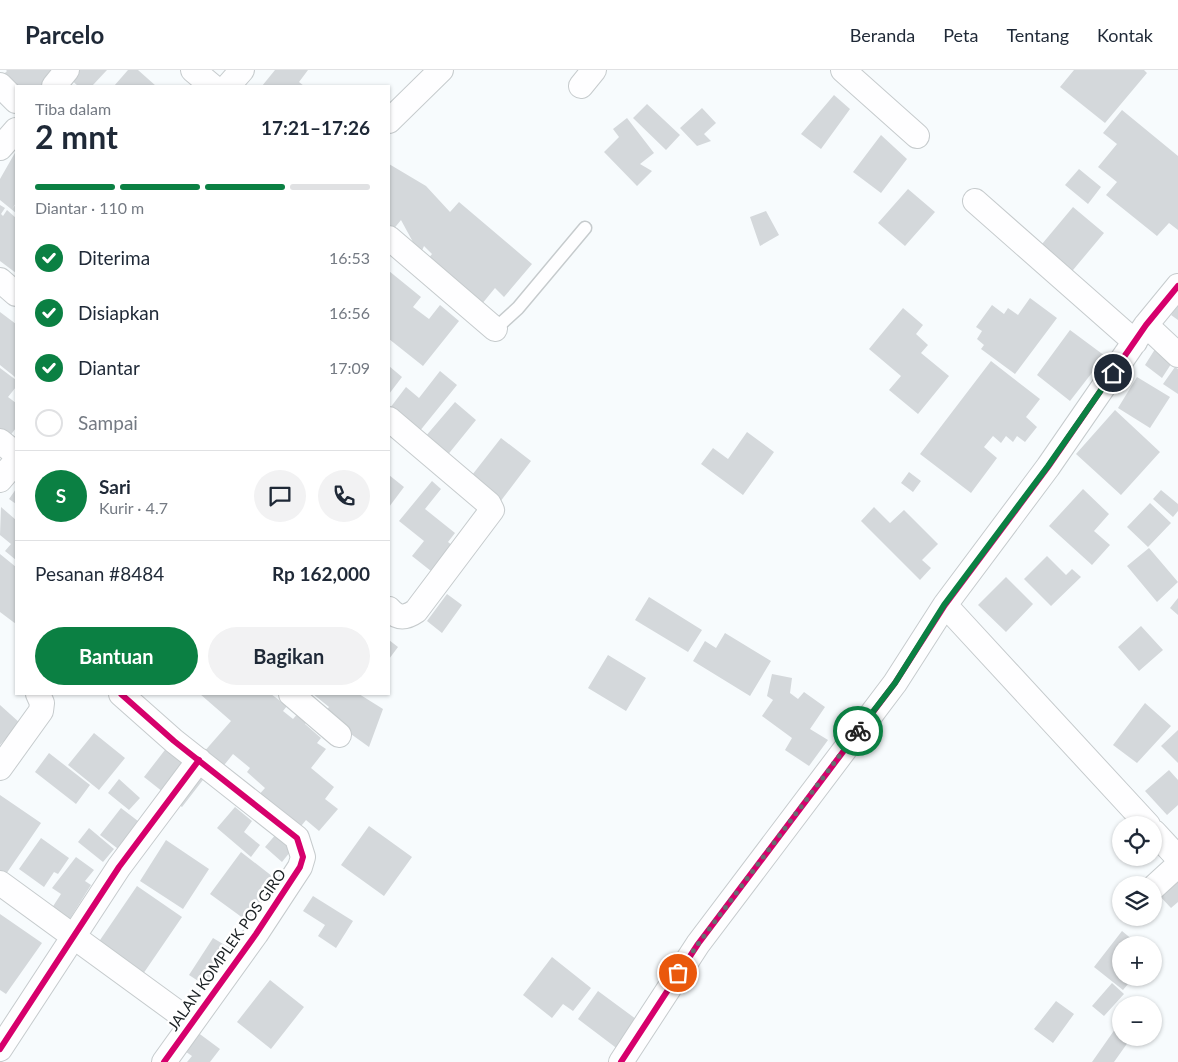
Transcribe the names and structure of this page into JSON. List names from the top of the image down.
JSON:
{
  "streets": {
    "street": ["JALAN KOMPLEK POS GIRO"]
  },
  "page": {
    "header": "Parcelo",
    "nav": [
      "Beranda",
      "Peta",
      "Tentang",
      "Kontak"
    ],
    "heading": ["2 mnt", "Tiba dalam", "17:21–17:26"],
    "panel": [
      "Sari",
      "Kurir · 4.7",
      "Pesanan #8484",
      "Rp 162,000"
    ],
    "bar": "Diantar · 110 m",
    "list": [
      ["Diterima", "16:53"],
      ["Disiapkan", "16:56"],
      ["Diantar", "17:09"],
      "Sampai"
    ],
    "round": "S",
    "buttons": ["Bantuan", "Bagikan"],
    "map_buttons": ["+", "−"]
  }
}
